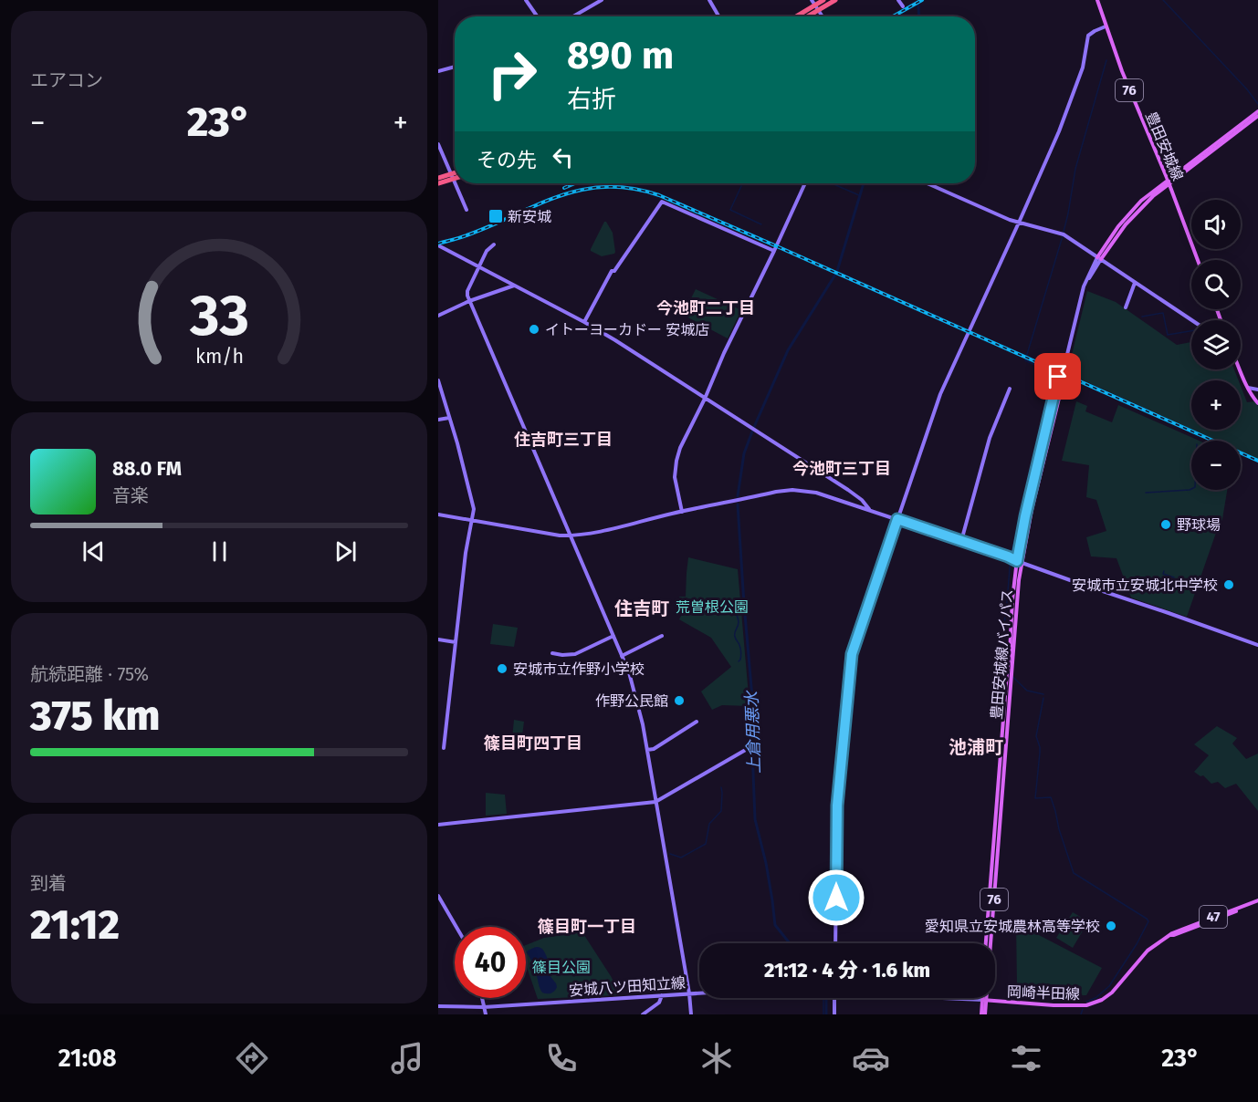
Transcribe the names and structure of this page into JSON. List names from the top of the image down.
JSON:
{
  "streets": {
    "main road": [
      "76",
      "豊田安城線",
      "豊田安城線バイパス",
      "47",
      "岡崎半田線"
    ],
    "street": ["安城八ツ田知立線"]
  },
  "crossings": [
    ["豊田安城線バイパス", "安城八ツ田知立線"],
    ["豊田安城線バイパス", "岡崎半田線"],
    ["安城八ツ田知立線", "岡崎半田線"]
  ],
  "districts": [
    "今池町二丁目",
    "住吉町三丁目",
    "今池町三丁目",
    "住吉町",
    "篠目町四丁目",
    "池浦町",
    "篠目町一丁目"
  ],
  "water": ["上倉用悪水"],
  "parks": ["荒曽根公園", "篠目公園"],
  "places": {
    "transit": ["新安城"],
    "other": [
      "イトーヨーカドー 安城店",
      "野球場",
      "安城市立安城北中学校",
      "安城市立作野小学校",
      "作野公民館",
      "愛知県立安城農林高等学校"
    ]
  },
  "page": {
    "tile": [
      "エアコン",
      ["航続距離 · 75%", "375 km"],
      ["到着", "21:12"]
    ],
    "turn": ["890 m", "右折"],
    "heat": ["−", "23°", "+"],
    "then": "その先",
    "map_buttons": ["+", "−"],
    "song": ["88.0 FM", "音楽"],
    "limit": "40",
    "trip": "21:12 · 4 分 · 1.6 km",
    "tabs": ["21:08", "23°"],
    "gauge": ["33", "km/h"]
  }
}
